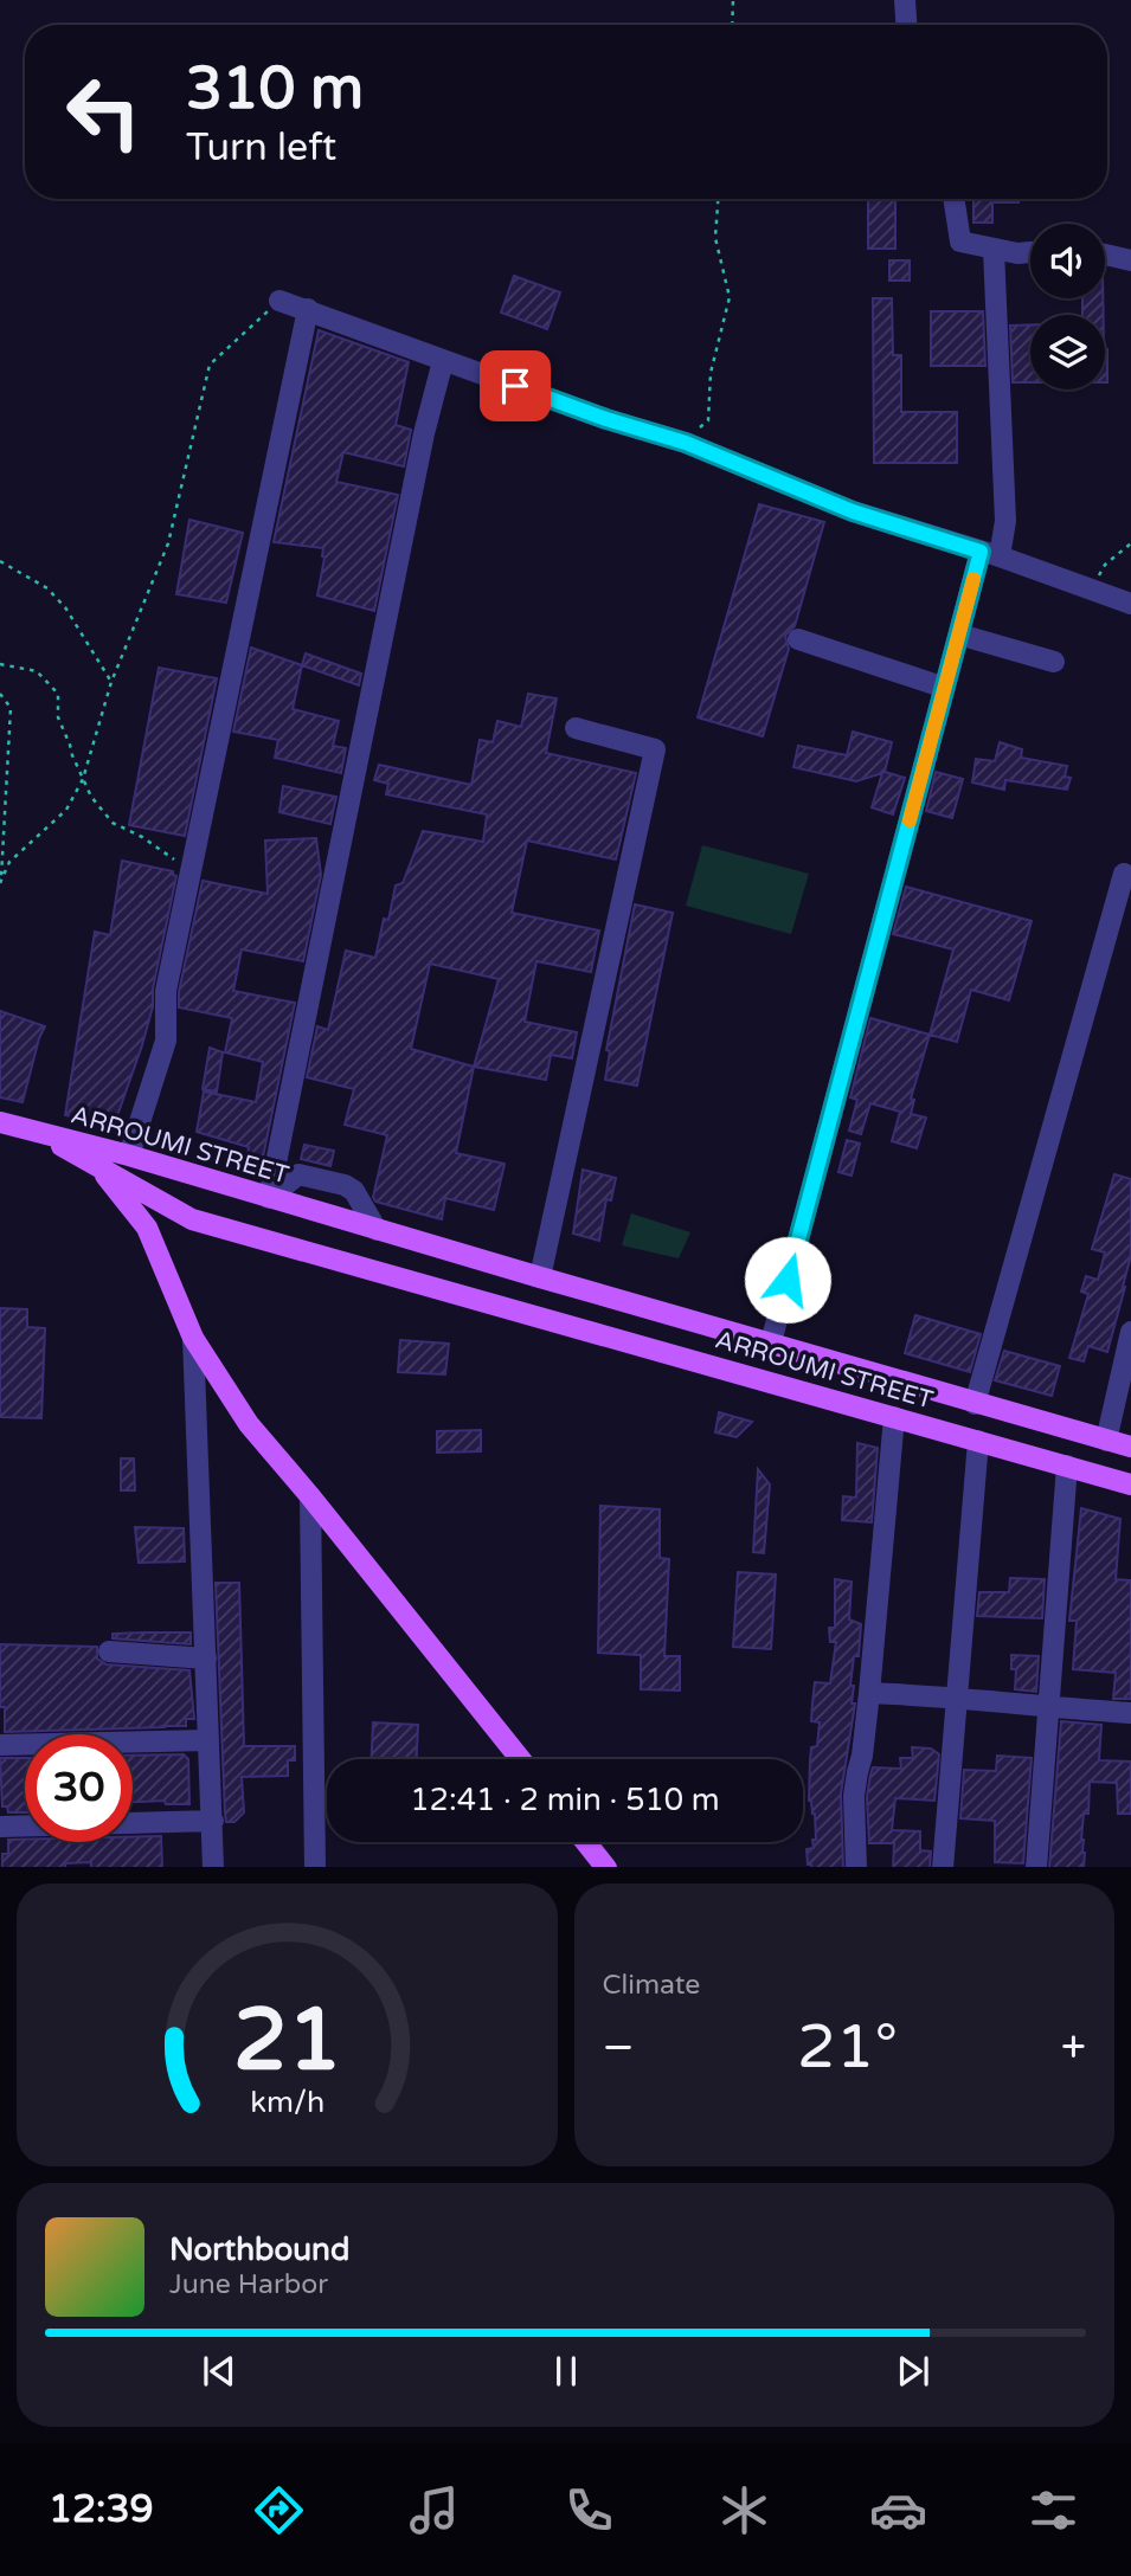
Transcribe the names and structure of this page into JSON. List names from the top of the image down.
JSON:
{
  "streets": {
    "main road": ["ARROUMI STREET"]
  },
  "page": {
    "turn": ["310 m", "Turn left"],
    "limit": "30",
    "trip": "12:41 · 2 min · 510 m",
    "tile": "Climate",
    "heat": ["−", "21°", "+"],
    "song": ["Northbound", "June Harbor"],
    "tabs": "12:39",
    "gauge": ["21", "km/h"]
  }
}
